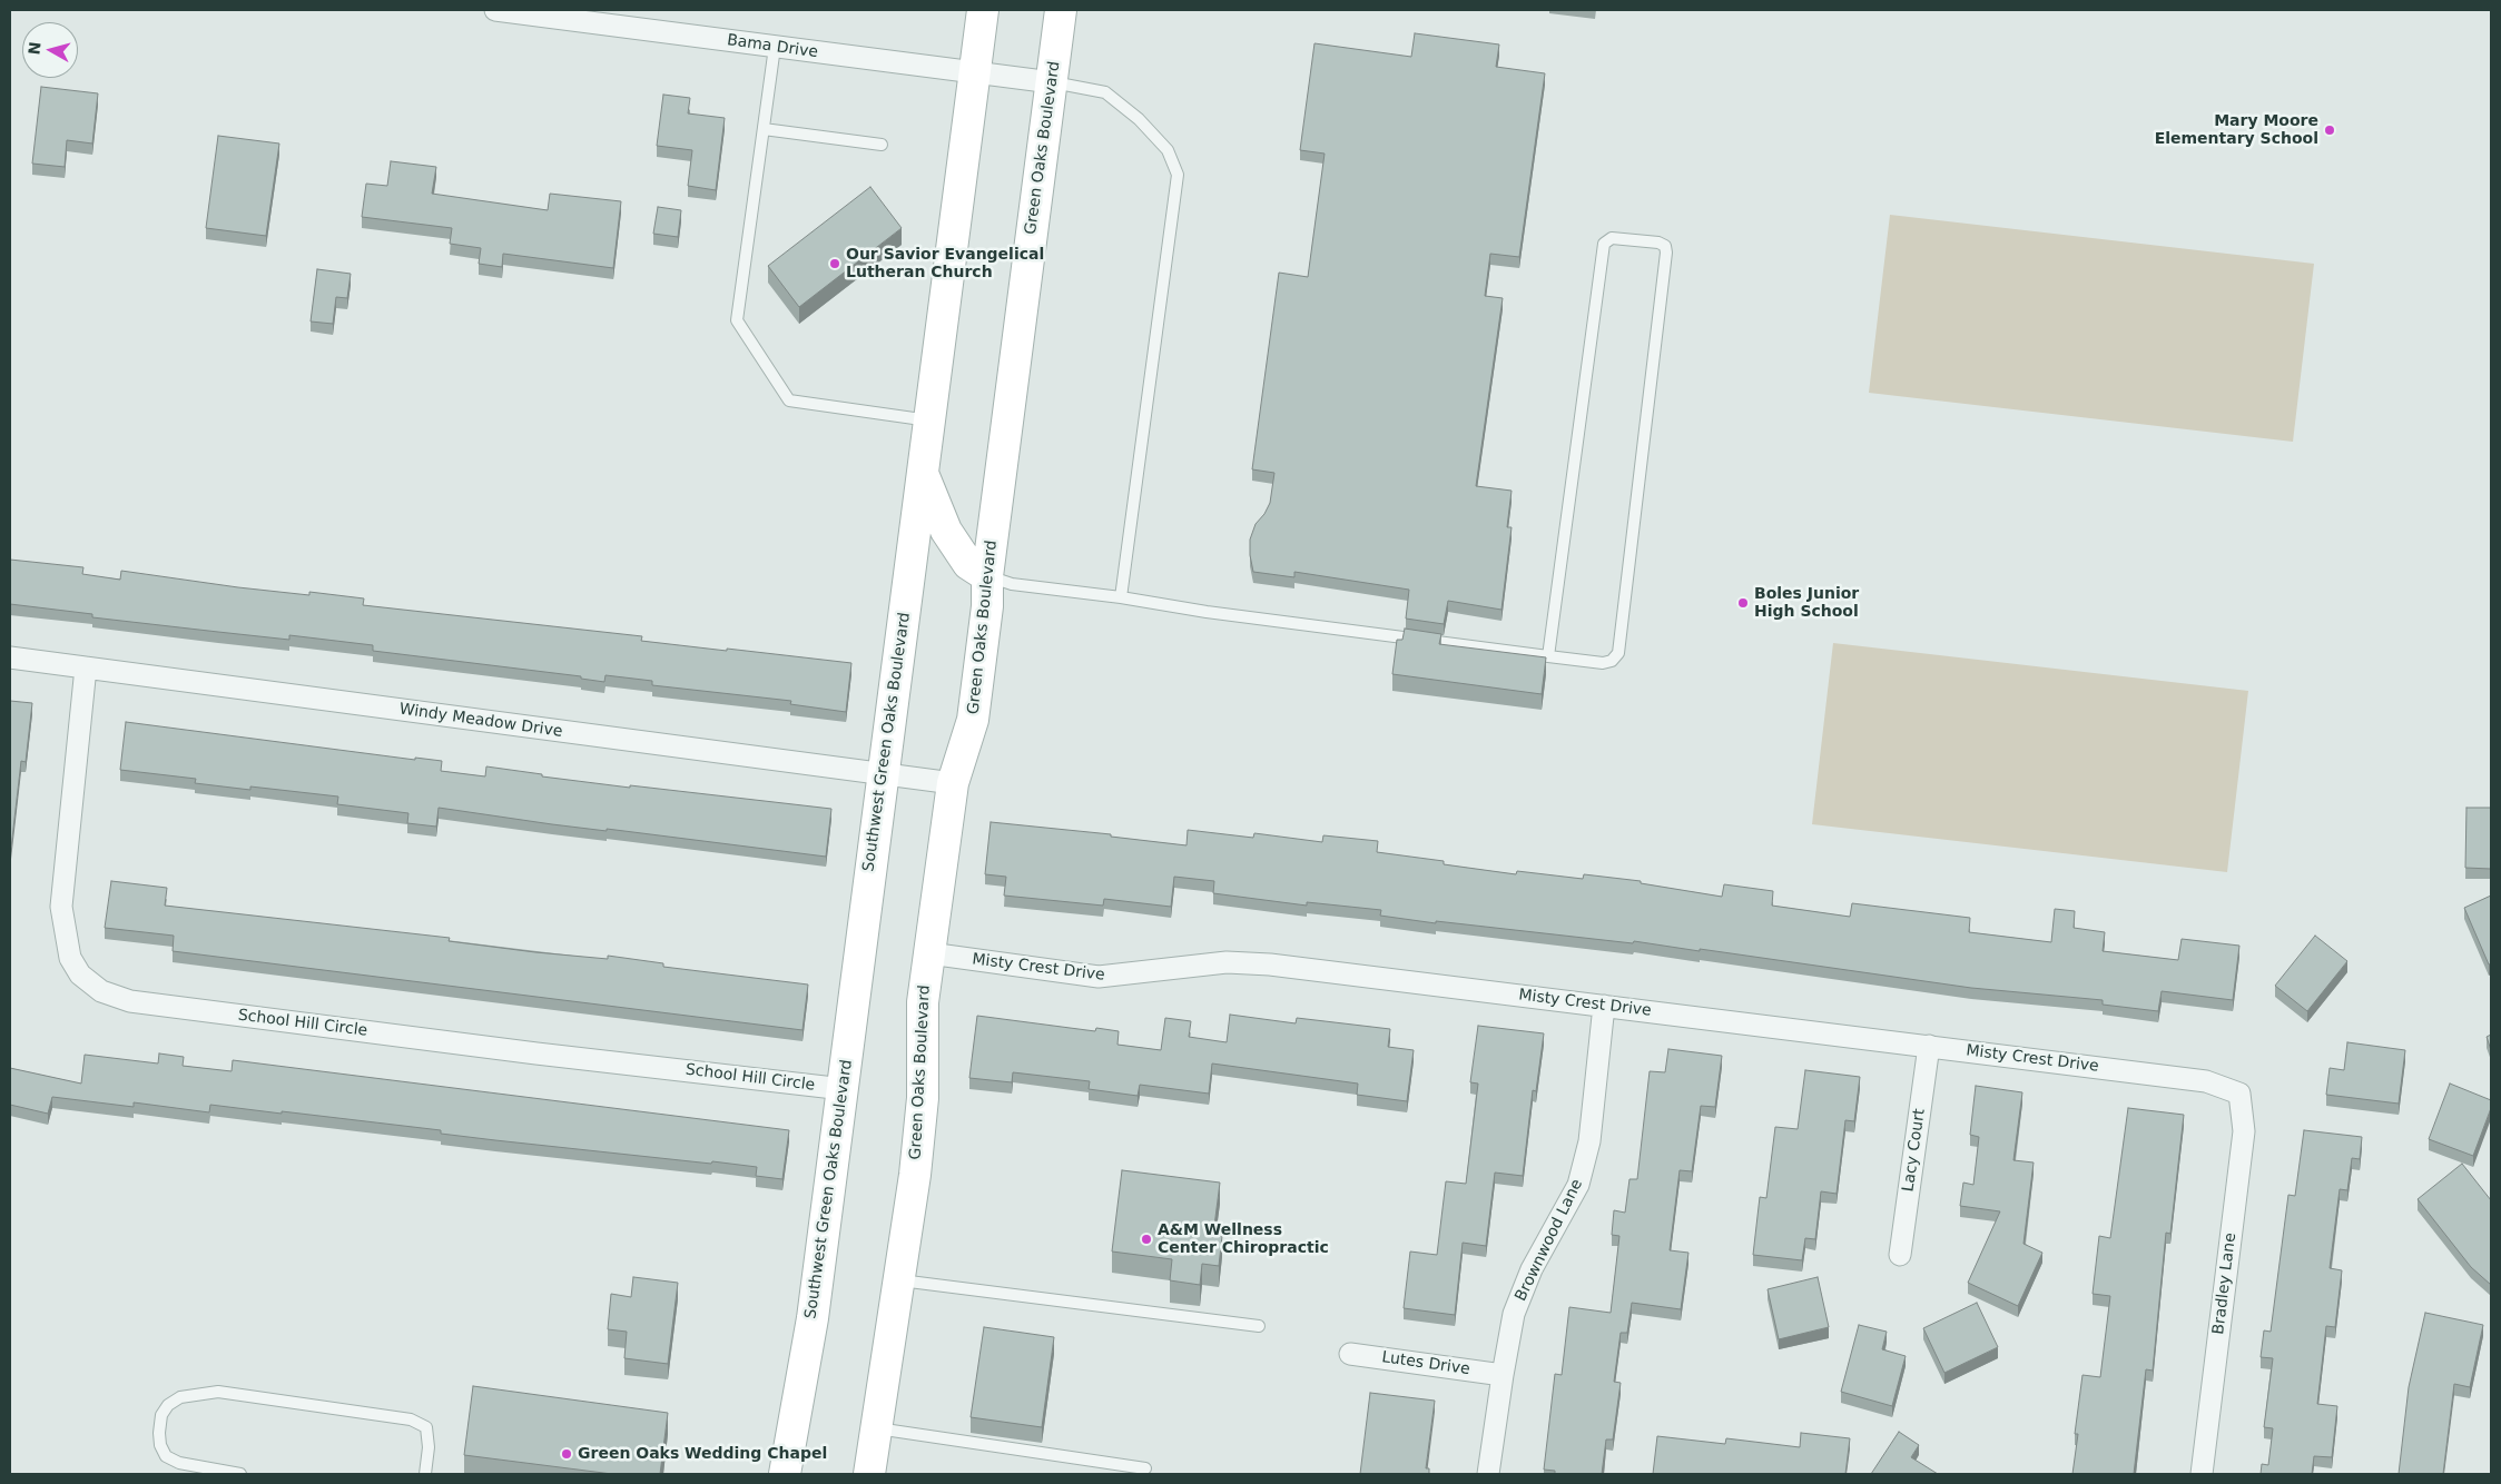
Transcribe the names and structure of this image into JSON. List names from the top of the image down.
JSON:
{
  "streets": {
    "main road": ["Green Oaks Boulevard", "Southwest Green Oaks Boulevard"],
    "street": [
      "Bama Drive",
      "Windy Meadow Drive",
      "Misty Crest Drive",
      "School Hill Circle",
      "Lacy Court",
      "Brownwood Lane",
      "Bradley Lane",
      "Lutes Drive"
    ]
  },
  "crossings": [
    ["Bama Drive", "Green Oaks Boulevard"],
    ["Bama Drive", "Southwest Green Oaks Boulevard"],
    ["Green Oaks Boulevard", "Windy Meadow Drive"],
    ["Green Oaks Boulevard", "Misty Crest Drive"],
    ["Windy Meadow Drive", "Southwest Green Oaks Boulevard"],
    ["Windy Meadow Drive", "School Hill Circle"],
    ["Southwest Green Oaks Boulevard", "School Hill Circle"],
    ["Misty Crest Drive", "Lacy Court"],
    ["Misty Crest Drive", "Brownwood Lane"],
    ["Misty Crest Drive", "Bradley Lane"],
    ["Brownwood Lane", "Lutes Drive"]
  ],
  "places": [
    "Mary Moore Elementary School",
    "Our Savior Evangelical Lutheran Church",
    "Boles Junior High School",
    "A&M Wellness Center Chiropractic",
    "Green Oaks Wedding Chapel"
  ],
  "north": "left"
}
